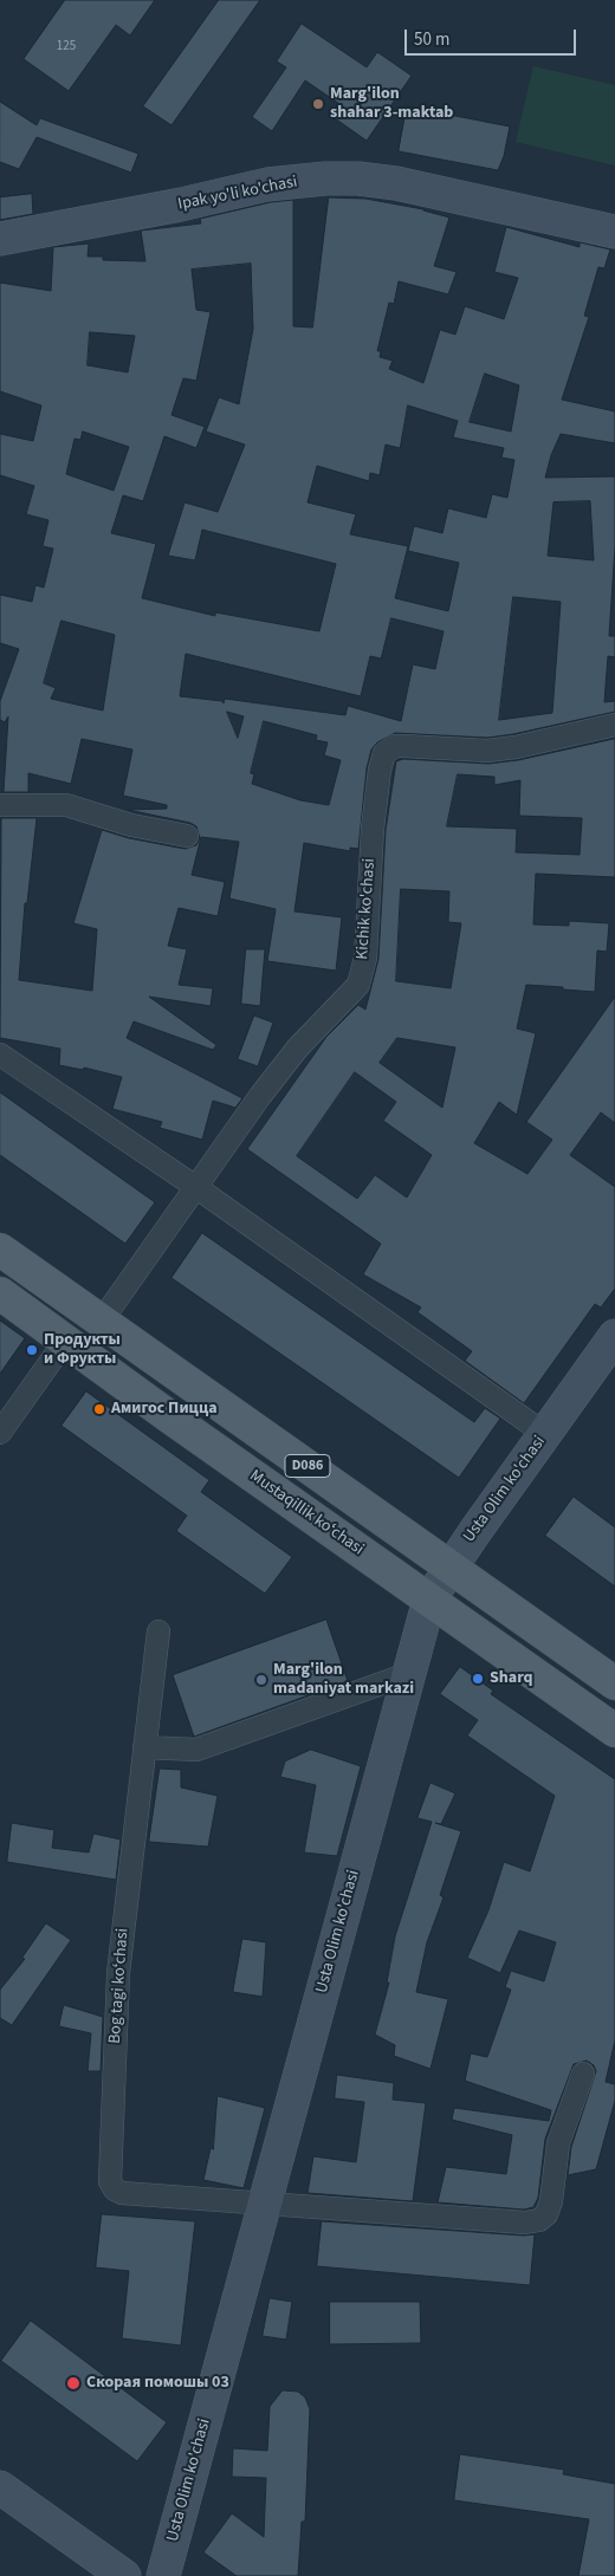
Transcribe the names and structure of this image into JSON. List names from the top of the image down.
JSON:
{
  "streets": {
    "main road": ["D086", "Mustaqillik koʻchasi"],
    "street": [
      "Ipak yo'li ko'chasi",
      "Kichik ko'chasi",
      "Usta Olim ko'chasi",
      "Bog tagi koʻchasi"
    ]
  },
  "crossings": [
    ["Kichik ko'chasi", "D086"],
    ["D086", "Usta Olim ko'chasi"],
    ["Usta Olim ko'chasi", "Mustaqillik koʻchasi"],
    ["Usta Olim ko'chasi", "Bog tagi koʻchasi"]
  ],
  "places": [
    "Marg'ilon shahar 3-maktab",
    "Продукты и Фрукты",
    "Амигос Пицца",
    "Sharq",
    "Marg'ilon madaniyat markazi",
    "Скорая помошы 03"
  ],
  "house_numbers": ["125"],
  "scale_bar": "50 m"
}
